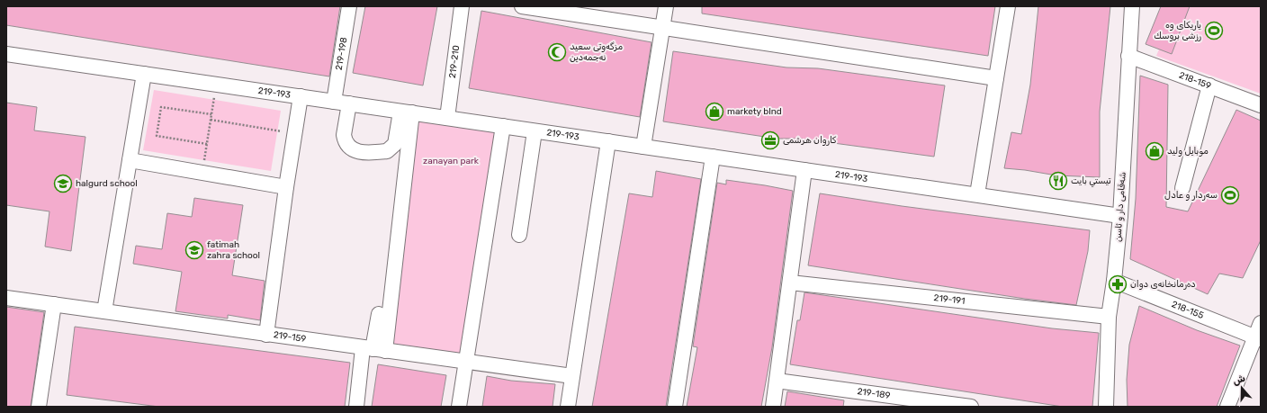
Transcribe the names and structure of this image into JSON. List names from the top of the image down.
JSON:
{
  "streets": {
    "street": [
      "219-198",
      "219-210",
      "218-159",
      "219-193",
      "شەقامی دار و ئاسن",
      "219-191",
      "218-155",
      "219-159",
      "219-189"
    ]
  },
  "crossings": [
    ["219-198", "219-193"],
    ["219-210", "219-193"],
    ["218-159", "شەقامی دار و ئاسن"],
    ["219-193", "شەقامی دار و ئاسن"],
    ["شەقامی دار و ئاسن", "219-191"],
    ["شەقامی دار و ئاسن", "218-155"]
  ],
  "parks": ["zanayan park"],
  "places": {
    "sports": ["ياريكاى وه رزشى بروسك", "سەردار و عادل"],
    "mosque": ["مزگەوتی سعید نەجمەدین"],
    "shop": ["markety blnd", "موبايل وليد"],
    "office": ["كاروان هرشمی"],
    "restaurant": ["تيستي بايت"],
    "school or university": ["halgurd school", "fatimah zahra school"],
    "pharmacy": ["دەرمانخانەی دوان"]
  },
  "north": "top"
}
